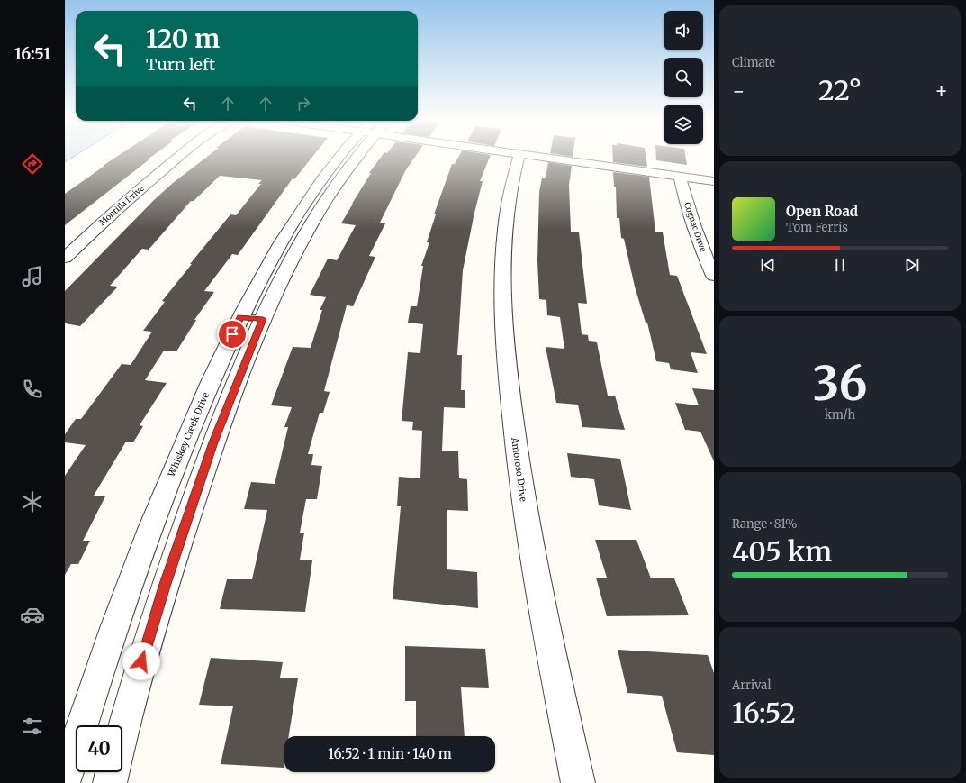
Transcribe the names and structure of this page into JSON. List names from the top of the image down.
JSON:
{
  "streets": {
    "street": [
      "Montilla Drive",
      "Cognac Drive",
      "Whiskey Creek Drive",
      "Amoroso Drive"
    ]
  },
  "page": {
    "tabs": "16:51",
    "tile": [
      "Climate",
      ["36", "km/h"],
      ["Range · 81%", "405 km"],
      ["Arrival", "16:52"]
    ],
    "turn": ["120 m", "Turn left"],
    "heat": ["−", "22°", "+"],
    "song": ["Open Road", "Tom Ferris"],
    "limit": "40",
    "trip": "16:52 · 1 min · 140 m"
  }
}
